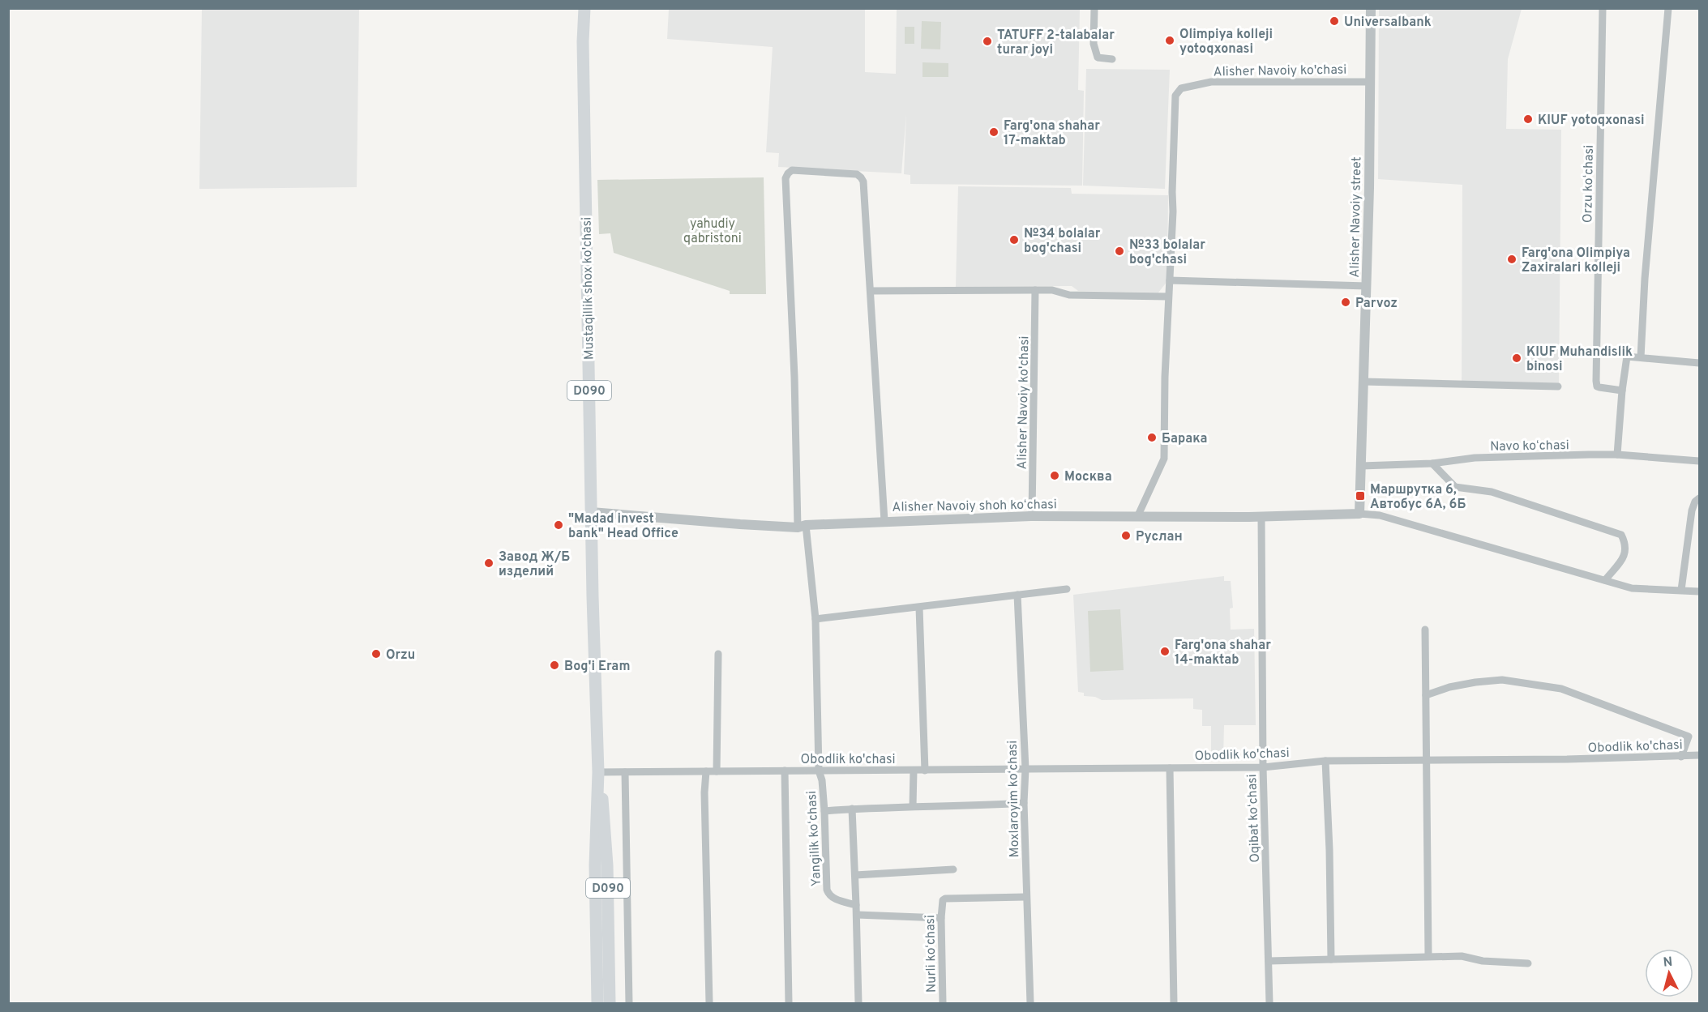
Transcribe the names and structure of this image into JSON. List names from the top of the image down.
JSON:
{
  "streets": {
    "main road": ["Mustaqillik shox ko'chasi", "D090"],
    "street": [
      "Alisher Navoiy ko'chasi",
      "Orzu koʻchasi",
      "Alisher Navoiy street",
      "Navo koʻchasi",
      "Alisher Navoiy shoh koʻchasi",
      "Obodlik ko'chasi",
      "Moxlaroyim koʻchasi",
      "Oqibat koʻchasi",
      "Yangilik koʻchasi",
      "Nurli koʻchasi"
    ]
  },
  "crossings": [
    ["Alisher Navoiy ko'chasi", "Alisher Navoiy street"],
    ["Alisher Navoiy ko'chasi", "Alisher Navoiy shoh koʻchasi"],
    ["Alisher Navoiy street", "Navo koʻchasi"],
    ["Alisher Navoiy street", "Alisher Navoiy shoh koʻchasi"],
    ["Mustaqillik shox ko'chasi", "Alisher Navoiy shoh koʻchasi"],
    ["Mustaqillik shox ko'chasi", "Obodlik ko'chasi"],
    ["Alisher Navoiy shoh koʻchasi", "Oqibat koʻchasi"],
    ["Alisher Navoiy shoh koʻchasi", "Yangilik koʻchasi"],
    ["Obodlik ko'chasi", "Moxlaroyim koʻchasi"],
    ["Obodlik ko'chasi", "Oqibat koʻchasi"],
    ["Obodlik ko'chasi", "Yangilik koʻchasi"],
    ["Moxlaroyim koʻchasi", "Nurli koʻchasi"]
  ],
  "parks": ["yahudiy qabristoni"],
  "places": {
    "other": [
      "Universalbank",
      "Olimpiya kolleji yotoqxonasi",
      "TATUFF 2-talabalar turar joyi",
      "KIUF yotoqxonasi",
      "Farg'ona shahar 17-maktab",
      "№34 bolalar bog'chasi",
      "№33 bolalar bog'chasi",
      "Farg'ona Olimpiya Zaxiralari kolleji",
      "Parvoz",
      "KIUF Muhandislik binosi",
      "Барака",
      "Москва",
      "\"Madad invest bank\" Head Office",
      "Руслан",
      "Завод Ж/Б изделий",
      "Farg'ona shahar 14-maktab",
      "Orzu",
      "Bog'i Eram"
    ],
    "transit": ["Маршрутка 6, Автобус 6А, 6Б"]
  },
  "north": "top"
}
